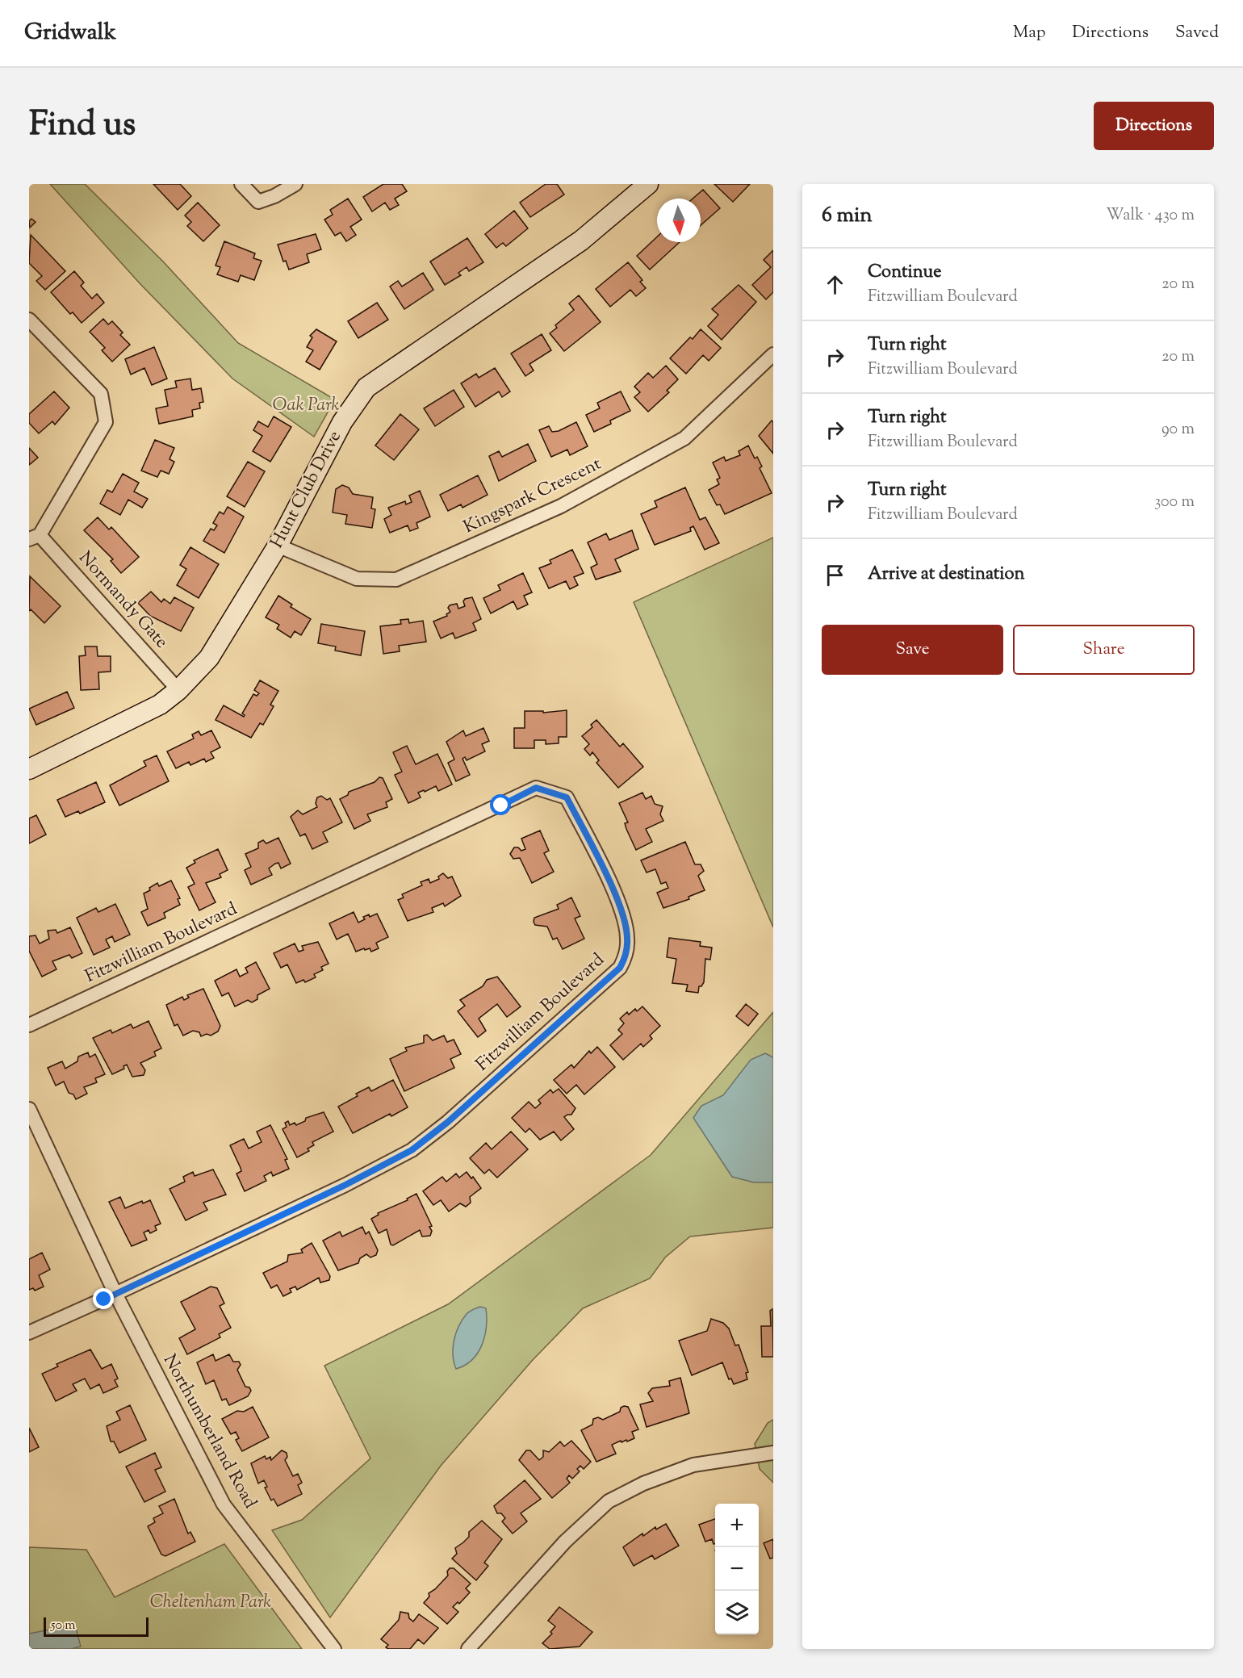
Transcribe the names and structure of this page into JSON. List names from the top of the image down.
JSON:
{
  "streets": {
    "street": [
      "Hunt Club Drive",
      "Kingspark Crescent",
      "Normandy Gate",
      "Fitzwilliam Boulevard",
      "Northumberland Road"
    ]
  },
  "crossings": [
    ["Hunt Club Drive", "Kingspark Crescent"],
    ["Hunt Club Drive", "Normandy Gate"],
    ["Fitzwilliam Boulevard", "Northumberland Road"]
  ],
  "parks": ["Oak Park", "Cheltenham Park"],
  "scale_bar": "50 m",
  "north": "bottom",
  "page": {
    "header": "Gridwalk",
    "nav": ["Map", "Directions", "Saved"],
    "title": "Find us",
    "buttons": [
      "Directions",
      ["Save", "Share"]
    ],
    "heading": ["6 min", "Walk · 430 m"],
    "list": [
      ["Continue", "Fitzwilliam Boulevard", "20 m"],
      ["Turn right", "Fitzwilliam Boulevard", "20 m"],
      ["Turn right", "Fitzwilliam Boulevard", "90 m"],
      ["Turn right", "Fitzwilliam Boulevard", "300 m"],
      "Arrive at destination"
    ],
    "map_buttons": ["+", "−"],
    "scale": "50 m"
  }
}
